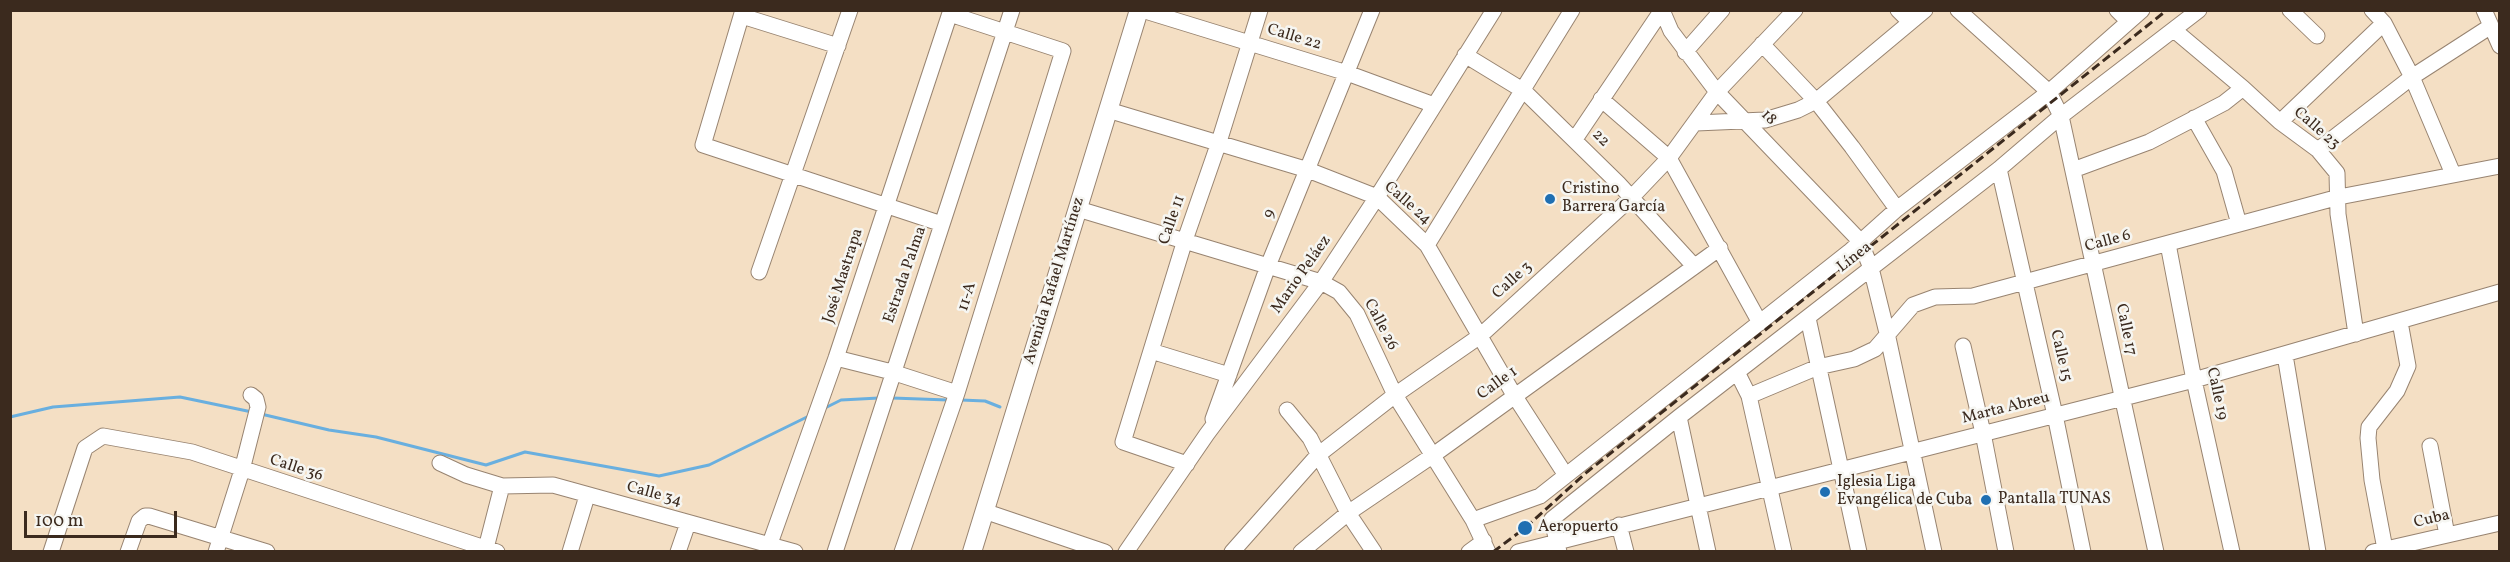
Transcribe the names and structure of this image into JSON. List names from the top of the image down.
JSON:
{
  "streets": {
    "main road": ["Avenida Rafael Martínez"],
    "street": [
      "Calle 22",
      "18",
      "Calle 23",
      "22",
      "Calle 24",
      "9",
      "Calle 11",
      "Calle 6",
      "Línea",
      "Estrada Palma",
      "Mario Peláez",
      "José Mastrapa",
      "Calle 3",
      "11-A",
      "Calle 26",
      "Calle 17",
      "Calle 15",
      "Calle 1",
      "Calle 19",
      "Marta Abreu",
      "Calle 36",
      "Calle 34",
      "Cuba"
    ]
  },
  "crossings": [
    ["Calle 22", "9"],
    ["Calle 22", "Calle 11"],
    ["Calle 22", "Mario Peláez"],
    ["Calle 22", "Avenida Rafael Martínez"],
    ["18", "Línea"],
    ["18", "Calle 3"],
    ["Calle 23", "Calle 6"],
    ["Calle 23", "Línea"],
    ["Calle 23", "Marta Abreu"],
    ["22", "Mario Peláez"],
    ["22", "Calle 3"],
    ["22", "Calle 1"],
    ["Calle 24", "9"],
    ["Calle 24", "Calle 11"],
    ["Calle 24", "Línea"],
    ["Calle 24", "Mario Peláez"],
    ["Calle 24", "Avenida Rafael Martínez"],
    ["Calle 24", "Calle 3"],
    ["Calle 24", "Calle 1"],
    ["9", "Mario Peláez"],
    ["9", "Calle 26"],
    ["Calle 11", "Mario Peláez"],
    ["Calle 11", "Calle 26"],
    ["Calle 6", "Calle 17"],
    ["Calle 6", "Calle 15"],
    ["Calle 6", "Calle 19"],
    ["Línea", "Calle 26"],
    ["Línea", "Calle 17"],
    ["Línea", "Calle 15"],
    ["Línea", "Marta Abreu"],
    ["Estrada Palma", "11-A"],
    ["Mario Peláez", "Calle 26"],
    ["José Mastrapa", "Calle 34"],
    ["Avenida Rafael Martínez", "Calle 26"],
    ["Calle 3", "Calle 26"],
    ["Calle 26", "Calle 1"],
    ["Calle 17", "Marta Abreu"],
    ["Calle 15", "Marta Abreu"],
    ["Calle 19", "Marta Abreu"]
  ],
  "places": [
    "Cristino Barrera García",
    "Iglesia Liga Evangélica de Cuba",
    "Pantalla TUNAS",
    "Aeropuerto"
  ],
  "scale_bar": "100 m"
}
